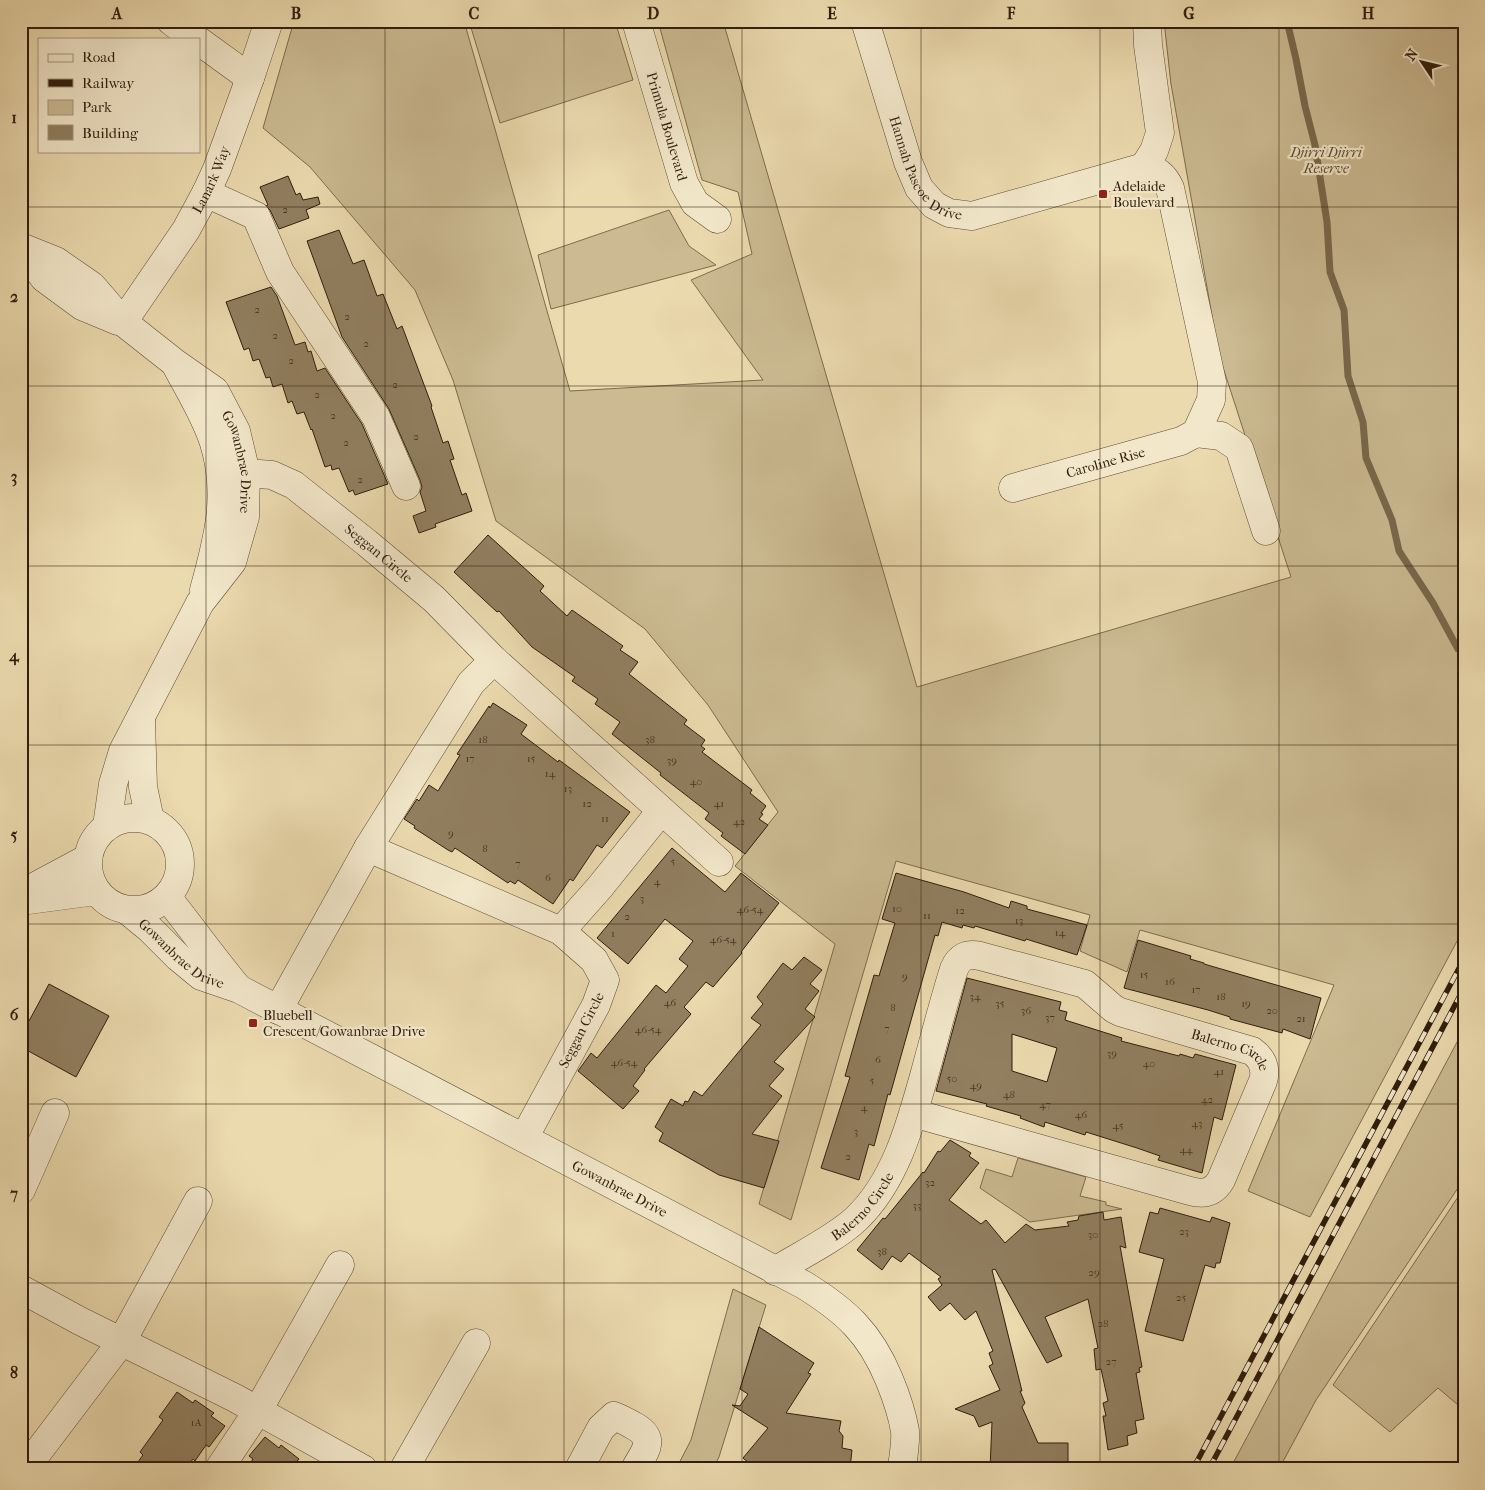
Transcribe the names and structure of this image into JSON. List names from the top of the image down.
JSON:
{
  "streets": {
    "street": [
      "Primula Boulevard",
      "Hannah Pascoe Drive",
      "Lanark Way",
      "Caroline Rise",
      "Gowanbrae Drive",
      "Seggan Circle",
      "Balerno Circle"
    ]
  },
  "crossings": [
    ["Lanark Way", "Gowanbrae Drive"],
    ["Gowanbrae Drive", "Seggan Circle"],
    ["Gowanbrae Drive", "Balerno Circle"]
  ],
  "parks": ["Djirri Djirri Reserve"],
  "places": {
    "transit": ["Adelaide Boulevard", "Bluebell Crescent/Gowanbrae Drive"]
  },
  "house_numbers": [
    "2",
    "2",
    "2",
    "2",
    "2",
    "2",
    "2",
    "2",
    "2",
    "2",
    "2",
    "2",
    "18",
    "38",
    "17",
    "15",
    "39",
    "14",
    "40",
    "13",
    "12",
    "41",
    "11",
    "42",
    "9",
    "8",
    "5",
    "7",
    "6",
    "4",
    "3",
    "10",
    "46-54",
    "12",
    "11",
    "2",
    "13",
    "14",
    "1",
    "46-54",
    "15",
    "9",
    "16",
    "17",
    "34",
    "18",
    "46",
    "35",
    "19",
    "8",
    "36",
    "20",
    "37",
    "21",
    "7",
    "46-54",
    "39",
    "6",
    "46-54",
    "40",
    "41",
    "50",
    "5",
    "49",
    "48",
    "42",
    "47",
    "4",
    "46",
    "43",
    "45",
    "3",
    "44",
    "2",
    "32",
    "33",
    "23",
    "30",
    "38",
    "29",
    "25",
    "28",
    "27",
    "1A"
  ],
  "legend": [
    "Road",
    "Railway",
    "Park",
    "Building"
  ],
  "north": "top left",
  "grid": {
    "columns": [
      "A",
      "B",
      "C",
      "D",
      "E",
      "F",
      "G",
      "H"
    ],
    "rows": [
      "1",
      "2",
      "3",
      "4",
      "5",
      "6",
      "7",
      "8"
    ]
  }
}
